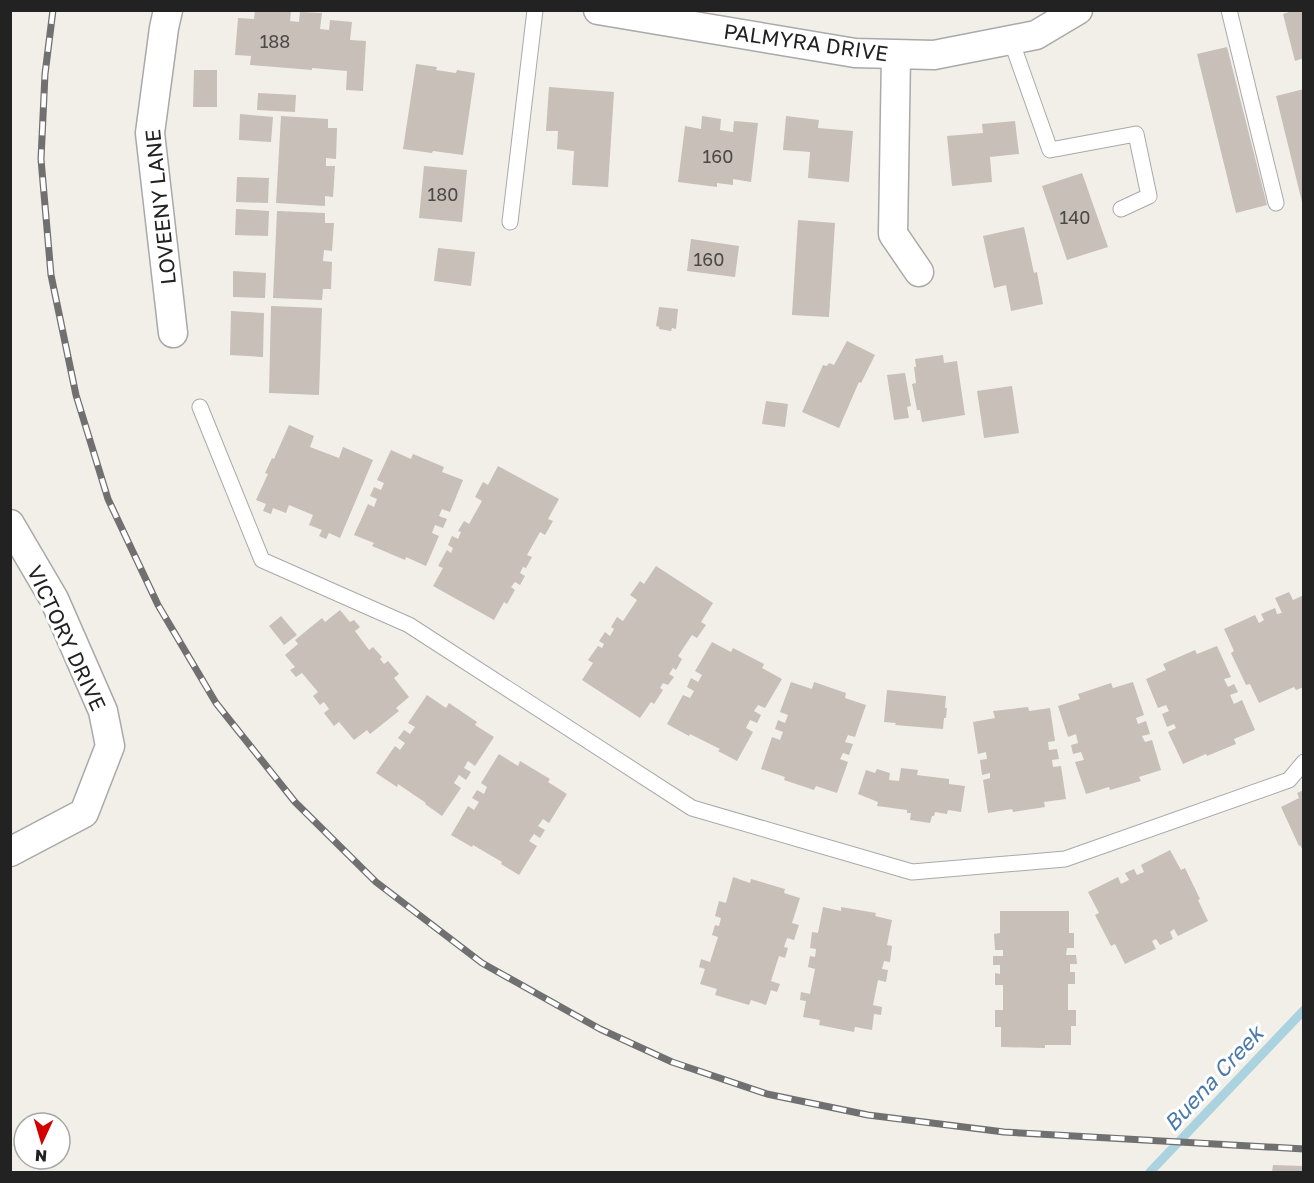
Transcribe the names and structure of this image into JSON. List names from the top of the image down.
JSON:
{
  "streets": {
    "street": ["PALMYRA DRIVE", "LOVEENY LANE", "VICTORY DRIVE"]
  },
  "water": ["Buena Creek"],
  "house_numbers": [
    "188",
    "160",
    "180",
    "140",
    "160"
  ],
  "north": "bottom"
}
